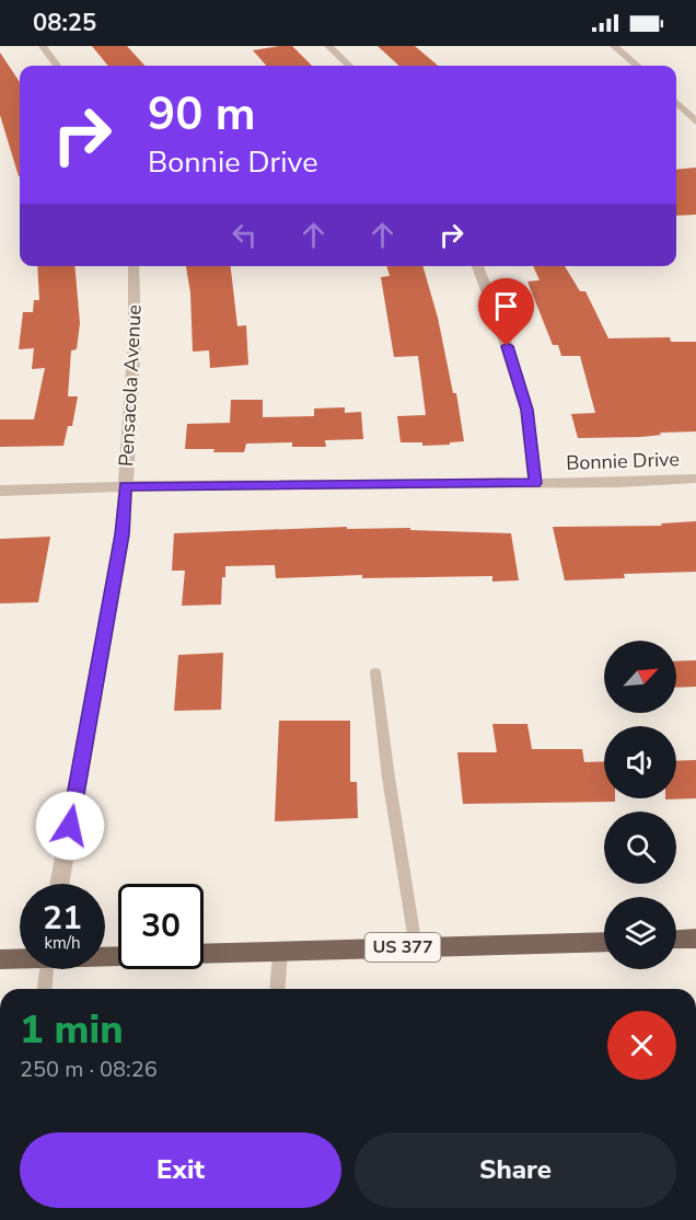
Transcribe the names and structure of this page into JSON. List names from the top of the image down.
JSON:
{
  "streets": {
    "main road": ["US 377"],
    "street": ["Pensacola Avenue", "Bonnie Drive"]
  },
  "crossings": [
    ["Pensacola Avenue", "Bonnie Drive"]
  ],
  "north": "top right",
  "page": {
    "status": "08:25",
    "turn": ["90 m", "Bonnie Drive"],
    "speed": "21 km/h",
    "limit": "30",
    "heading": ["1 min", "250 m · 08:26"],
    "buttons": ["Exit", "Share"]
  }
}
